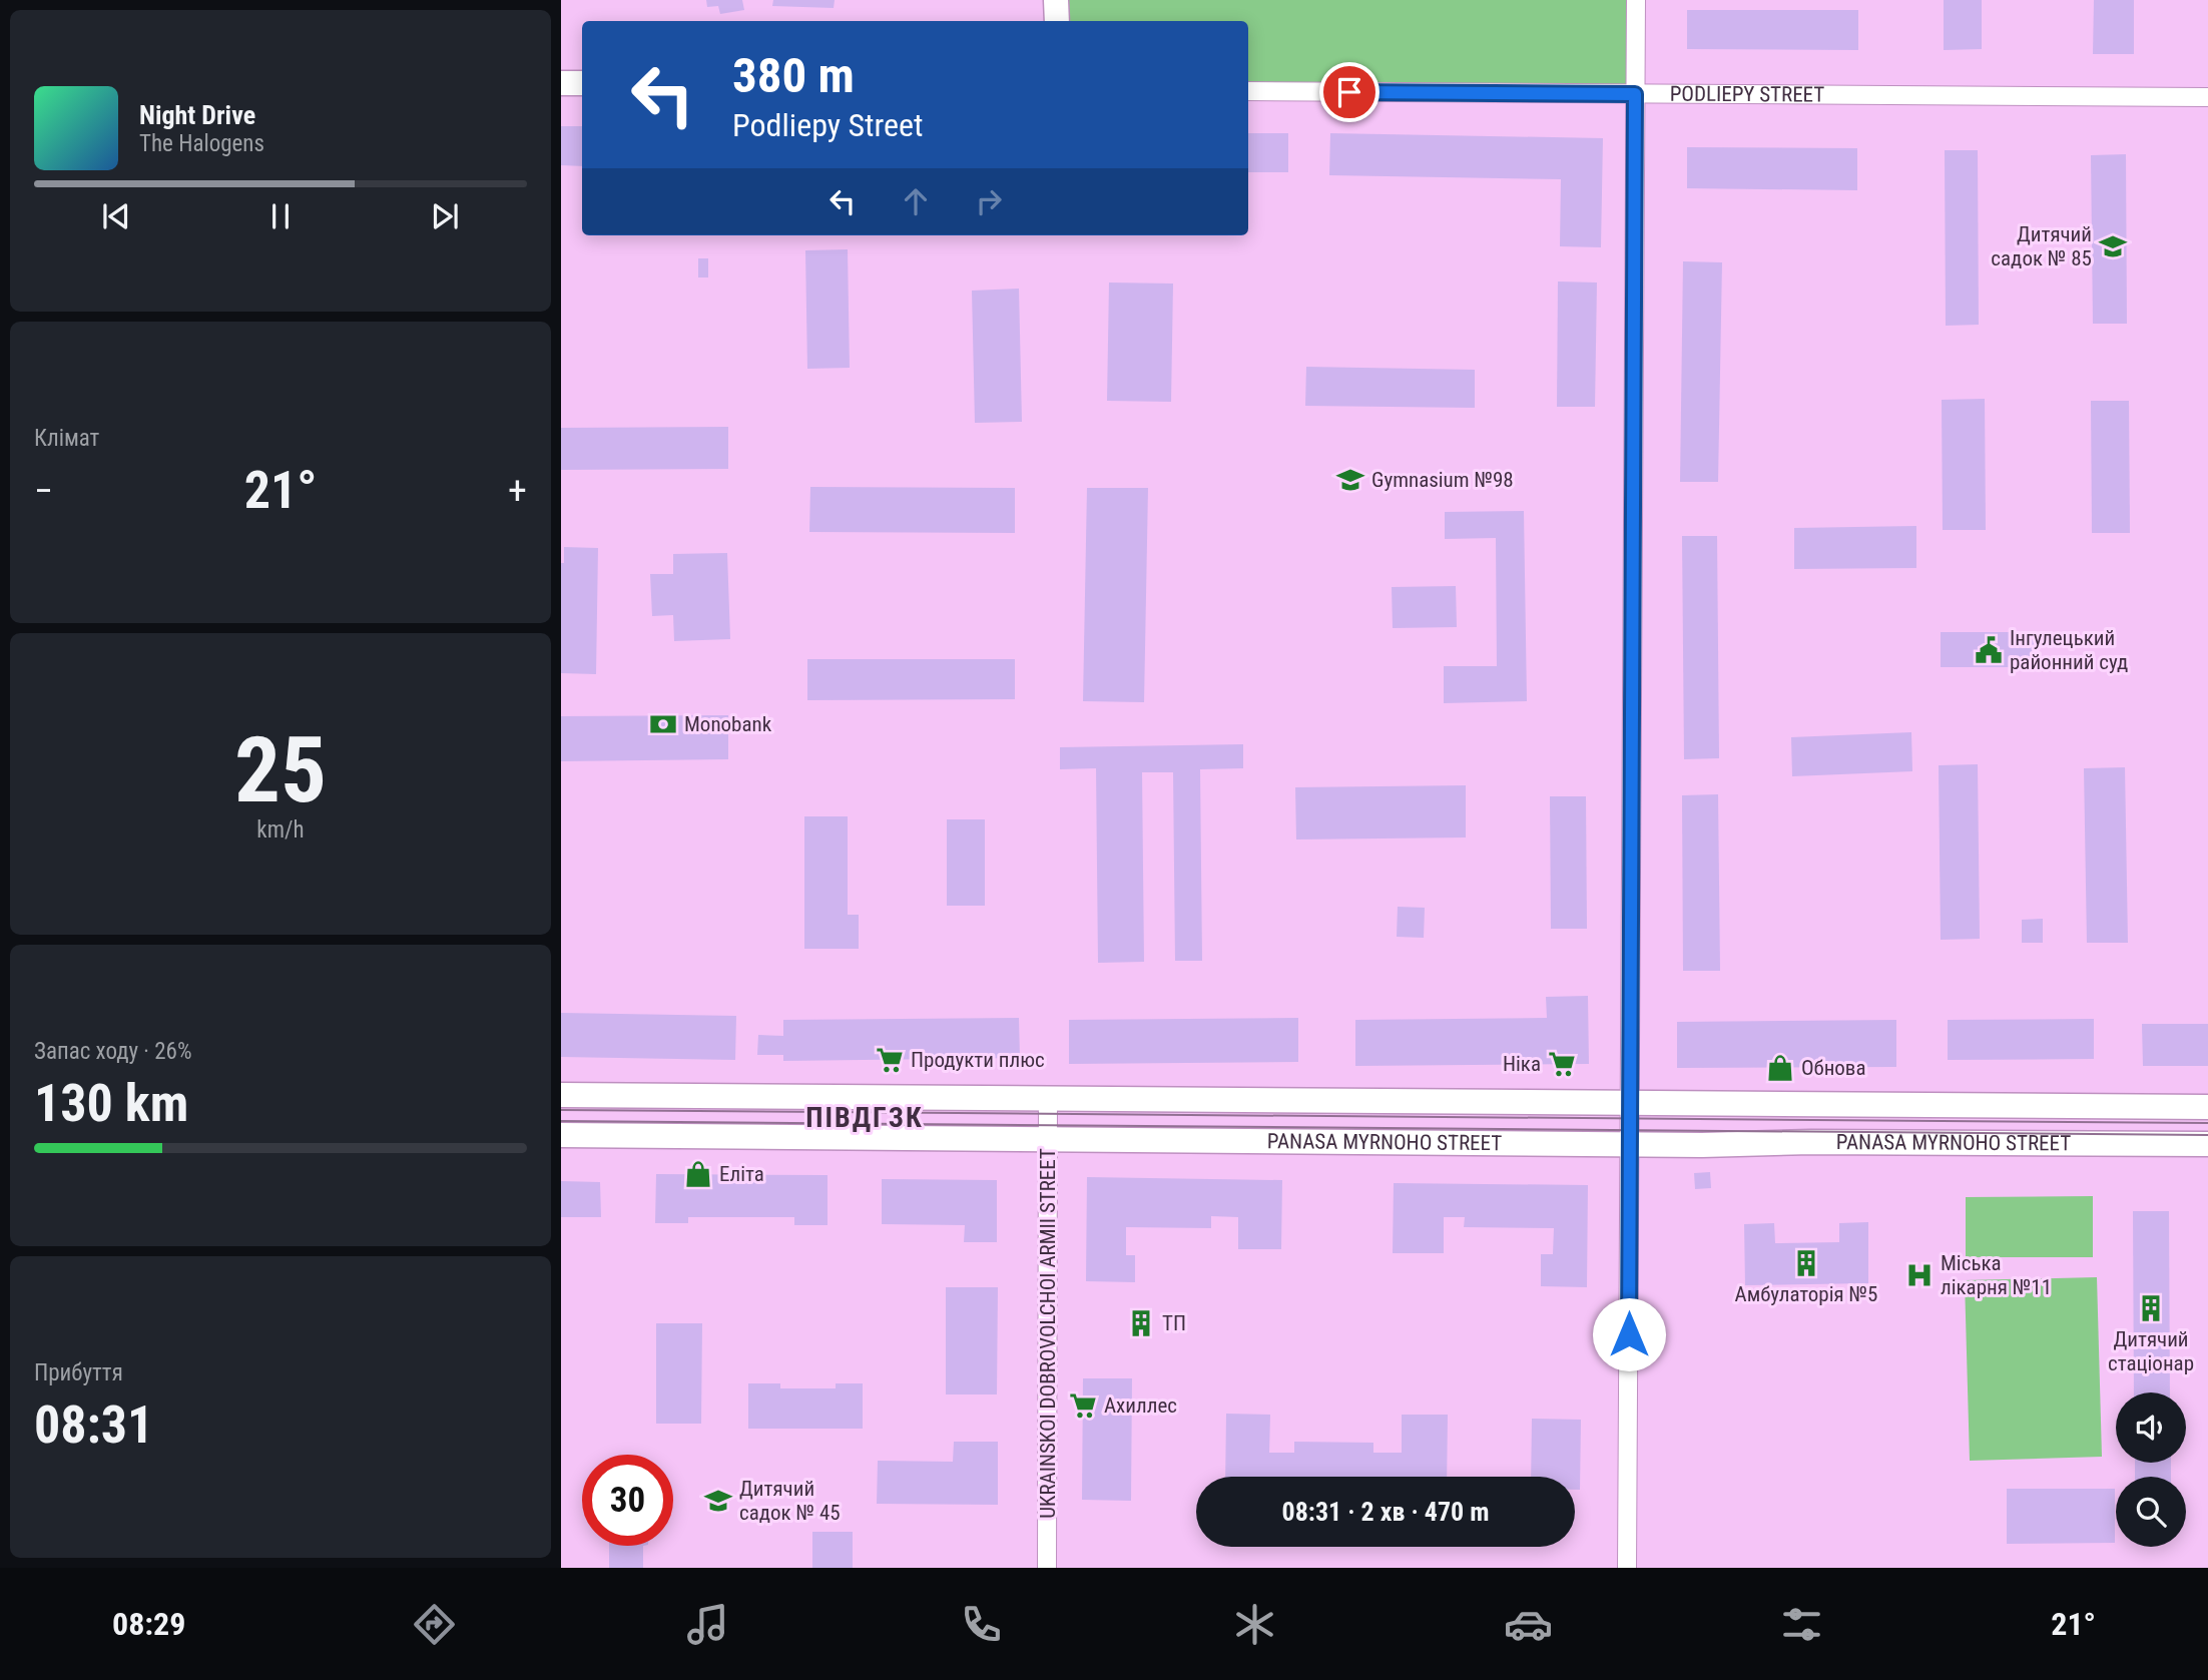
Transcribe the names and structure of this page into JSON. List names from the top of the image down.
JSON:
{
  "streets": {
    "main road": ["PANASA MYRNOHO STREET"],
    "street": ["PODLIEPY STREET", "UKRAINSKOI DOBROVOLCHOI ARMII STREET"]
  },
  "crossings": [
    ["PANASA MYRNOHO STREET", "UKRAINSKOI DOBROVOLCHOI ARMII STREET"]
  ],
  "districts": ["ПІВДГЗК"],
  "places": {
    "school or university": ["Дитячий садок № 85", "Gymnasium №98", "Дитячий садок № 45"],
    "public building": ["Інгулецький районний суд"],
    "bank": ["Monobank"],
    "supermarket": ["Продукти плюс", "Ніка", "Ахиллес"],
    "shop": ["Обнова", "Еліта"],
    "building": ["Амбулаторія №5", "Дитячий стаціонар", "ТП"],
    "hospital": ["Міська лікарня №11"]
  },
  "page": {
    "turn": ["380 m", "Podliepy Street"],
    "song": ["Night Drive", "The Halogens"],
    "tile": [
      "Клімат",
      ["25", "km/h"],
      ["Запас ходу · 26%", "130 km"],
      ["Прибуття", "08:31"]
    ],
    "heat": ["−", "21°", "+"],
    "limit": "30",
    "trip": "08:31 · 2 хв · 470 m",
    "tabs": ["08:29", "21°"]
  }
}
